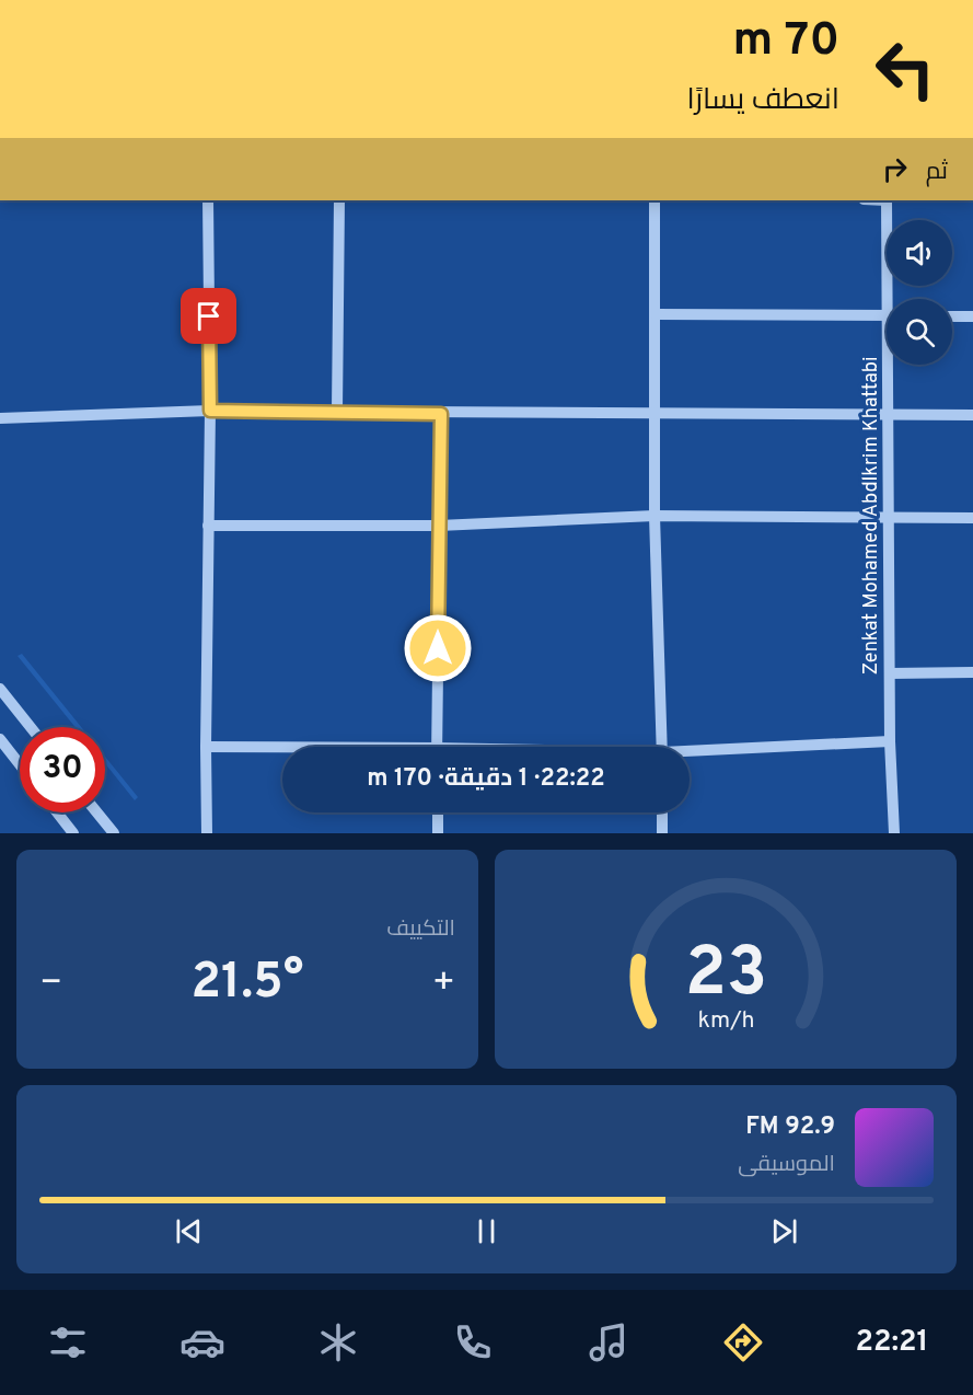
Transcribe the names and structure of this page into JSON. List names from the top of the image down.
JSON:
{
  "streets": {
    "street": ["Zenkat Mohamed Abdlkrim Khattabi"]
  },
  "page": {
    "turn": ["70 m", "انعطف يسارًا"],
    "then": "ثم",
    "limit": "30",
    "trip": "22:22 · 1 دقيقة · 170 m",
    "tile": "التكييف",
    "heat": ["−", "21.5°", "+"],
    "song": ["92.9 FM", "الموسيقى"],
    "tabs": "22:21",
    "gauge": ["23", "km/h"]
  }
}
